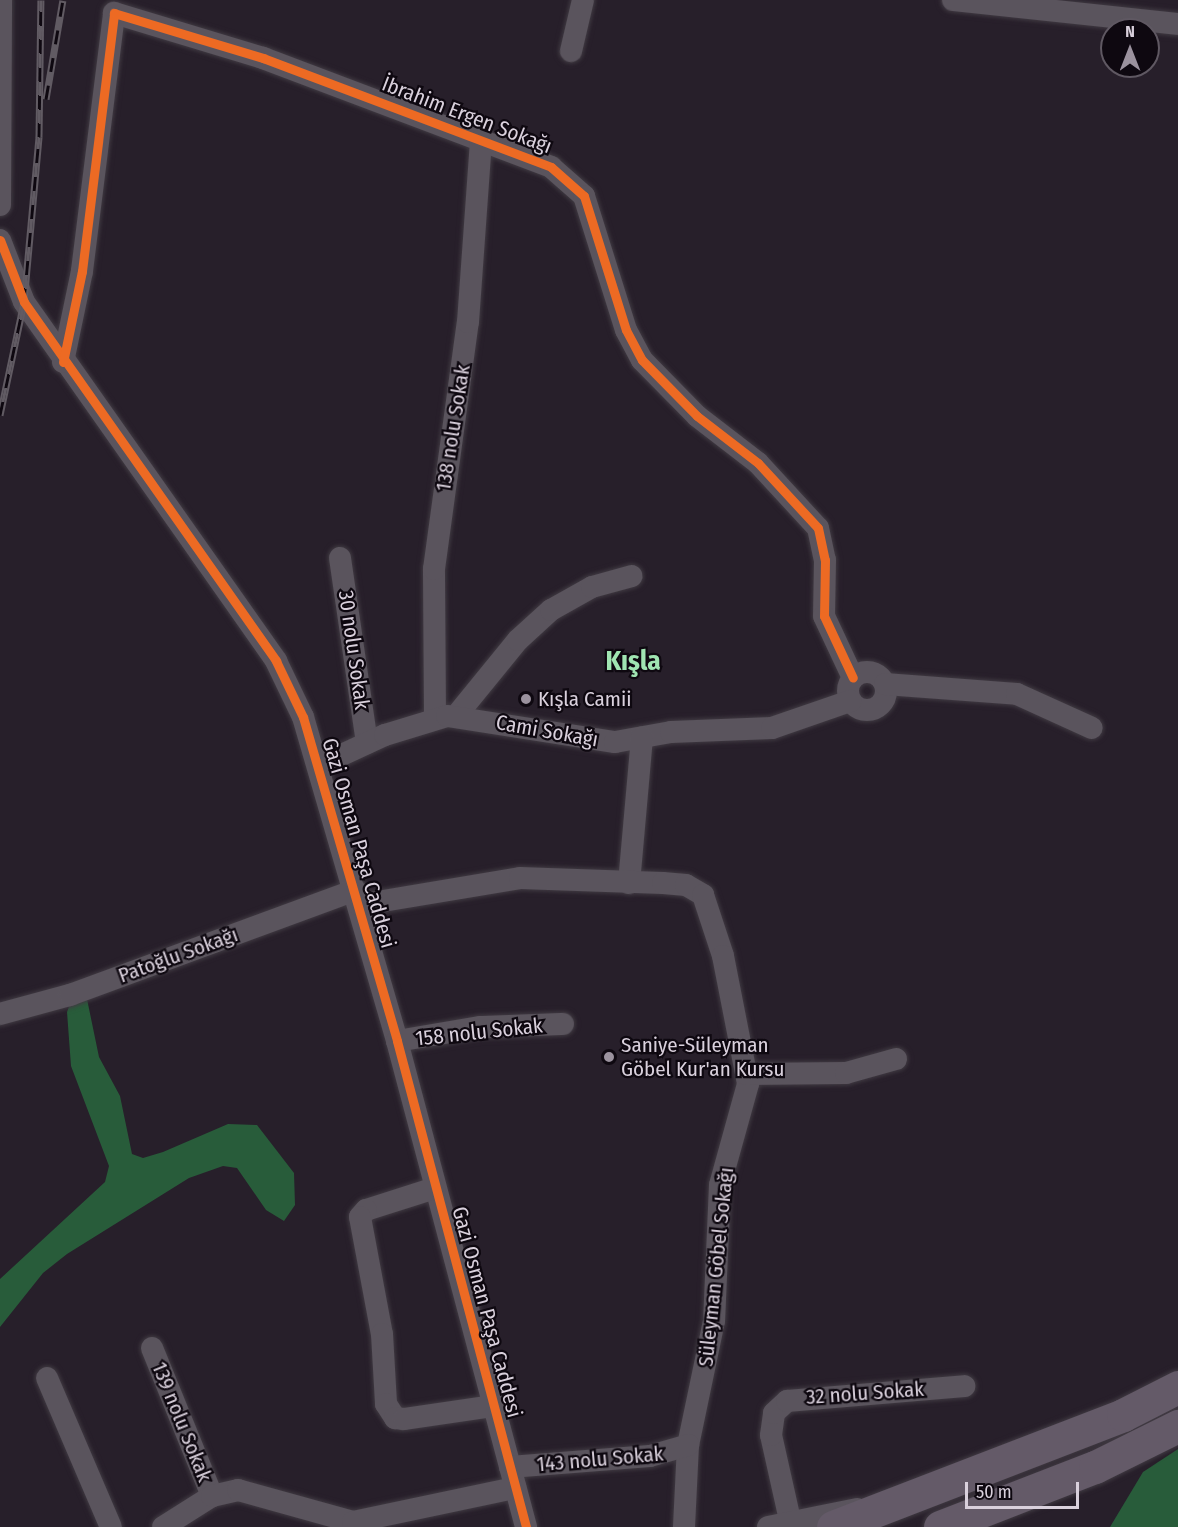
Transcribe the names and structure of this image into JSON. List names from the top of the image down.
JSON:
{
  "streets": {
    "street": [
      "İbrahim Ergen Sokağı",
      "138 nolu Sokak",
      "30 nolu Sokak",
      "Cami Sokağı",
      "Gazi Osman Paşa Caddesi",
      "Patoğlu Sokağı",
      "158 nolu Sokak",
      "Süleyman Göbel Sokağı",
      "32 nolu Sokak",
      "139 nolu Sokak",
      "143 nolu Sokak"
    ]
  },
  "crossings": [
    ["İbrahim Ergen Sokağı", "138 nolu Sokak"],
    ["İbrahim Ergen Sokağı", "Cami Sokağı"],
    ["İbrahim Ergen Sokağı", "Gazi Osman Paşa Caddesi"],
    ["138 nolu Sokak", "Cami Sokağı"],
    ["Gazi Osman Paşa Caddesi", "Patoğlu Sokağı"],
    ["Gazi Osman Paşa Caddesi", "158 nolu Sokak"],
    ["Gazi Osman Paşa Caddesi", "Süleyman Göbel Sokağı"],
    ["Gazi Osman Paşa Caddesi", "143 nolu Sokak"],
    ["Patoğlu Sokağı", "Süleyman Göbel Sokağı"],
    ["Süleyman Göbel Sokağı", "143 nolu Sokak"],
    ["139 nolu Sokak", "143 nolu Sokak"]
  ],
  "districts": ["Kışla"],
  "places": ["Kışla Camii", "Saniye-Süleyman Göbel Kur'an Kursu"],
  "scale_bar": "50 m",
  "north": "top"
}
